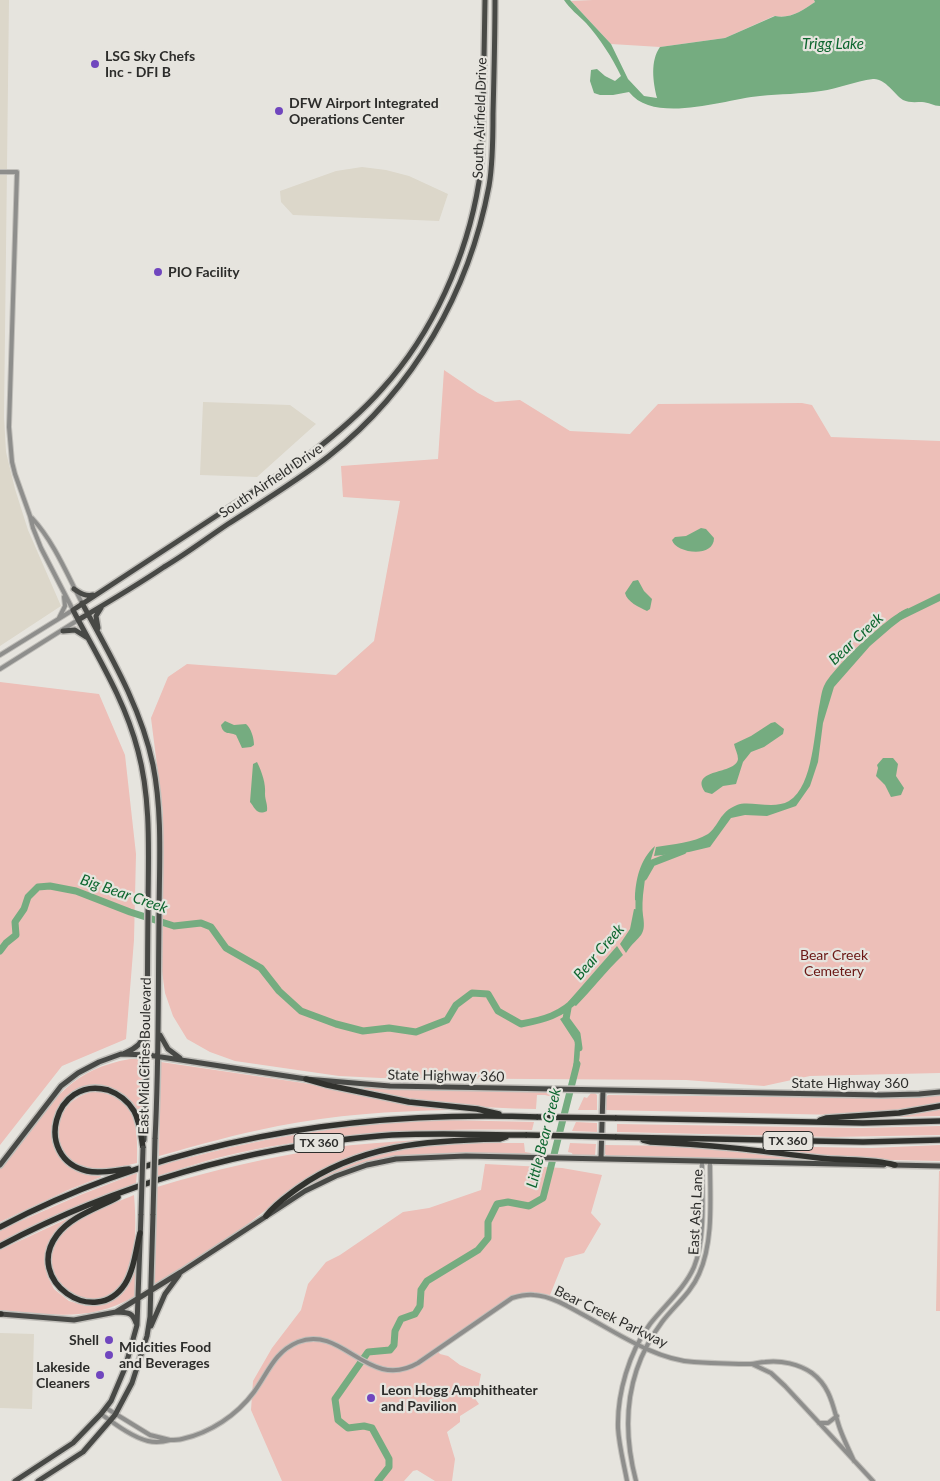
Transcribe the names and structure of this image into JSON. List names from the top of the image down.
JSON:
{
  "streets": {
    "highway": ["TX 360"],
    "main road": ["South Airfield Drive", "East Mid Cities Boulevard", "State Highway 360"],
    "street": ["East Ash Lane", "Bear Creek Parkway"]
  },
  "crossings": [
    ["South Airfield Drive", "East Mid Cities Boulevard"],
    ["East Mid Cities Boulevard", "State Highway 360"],
    ["East Mid Cities Boulevard", "Bear Creek Parkway"],
    ["East Ash Lane", "Bear Creek Parkway"]
  ],
  "water": [
    "Trigg Lake",
    "Bear Creek",
    "Big Bear Creek",
    "Little Bear Creek"
  ],
  "parks": ["Bear Creek Cemetery"],
  "places": [
    "LSG Sky Chefs Inc - DFI B",
    "DFW Airport Integrated Operations Center",
    "PIO Facility",
    "Shell",
    "Midcities Food and Beverages",
    "Lakeside Cleaners",
    "Leon Hogg Amphitheater and Pavilion"
  ]
}
